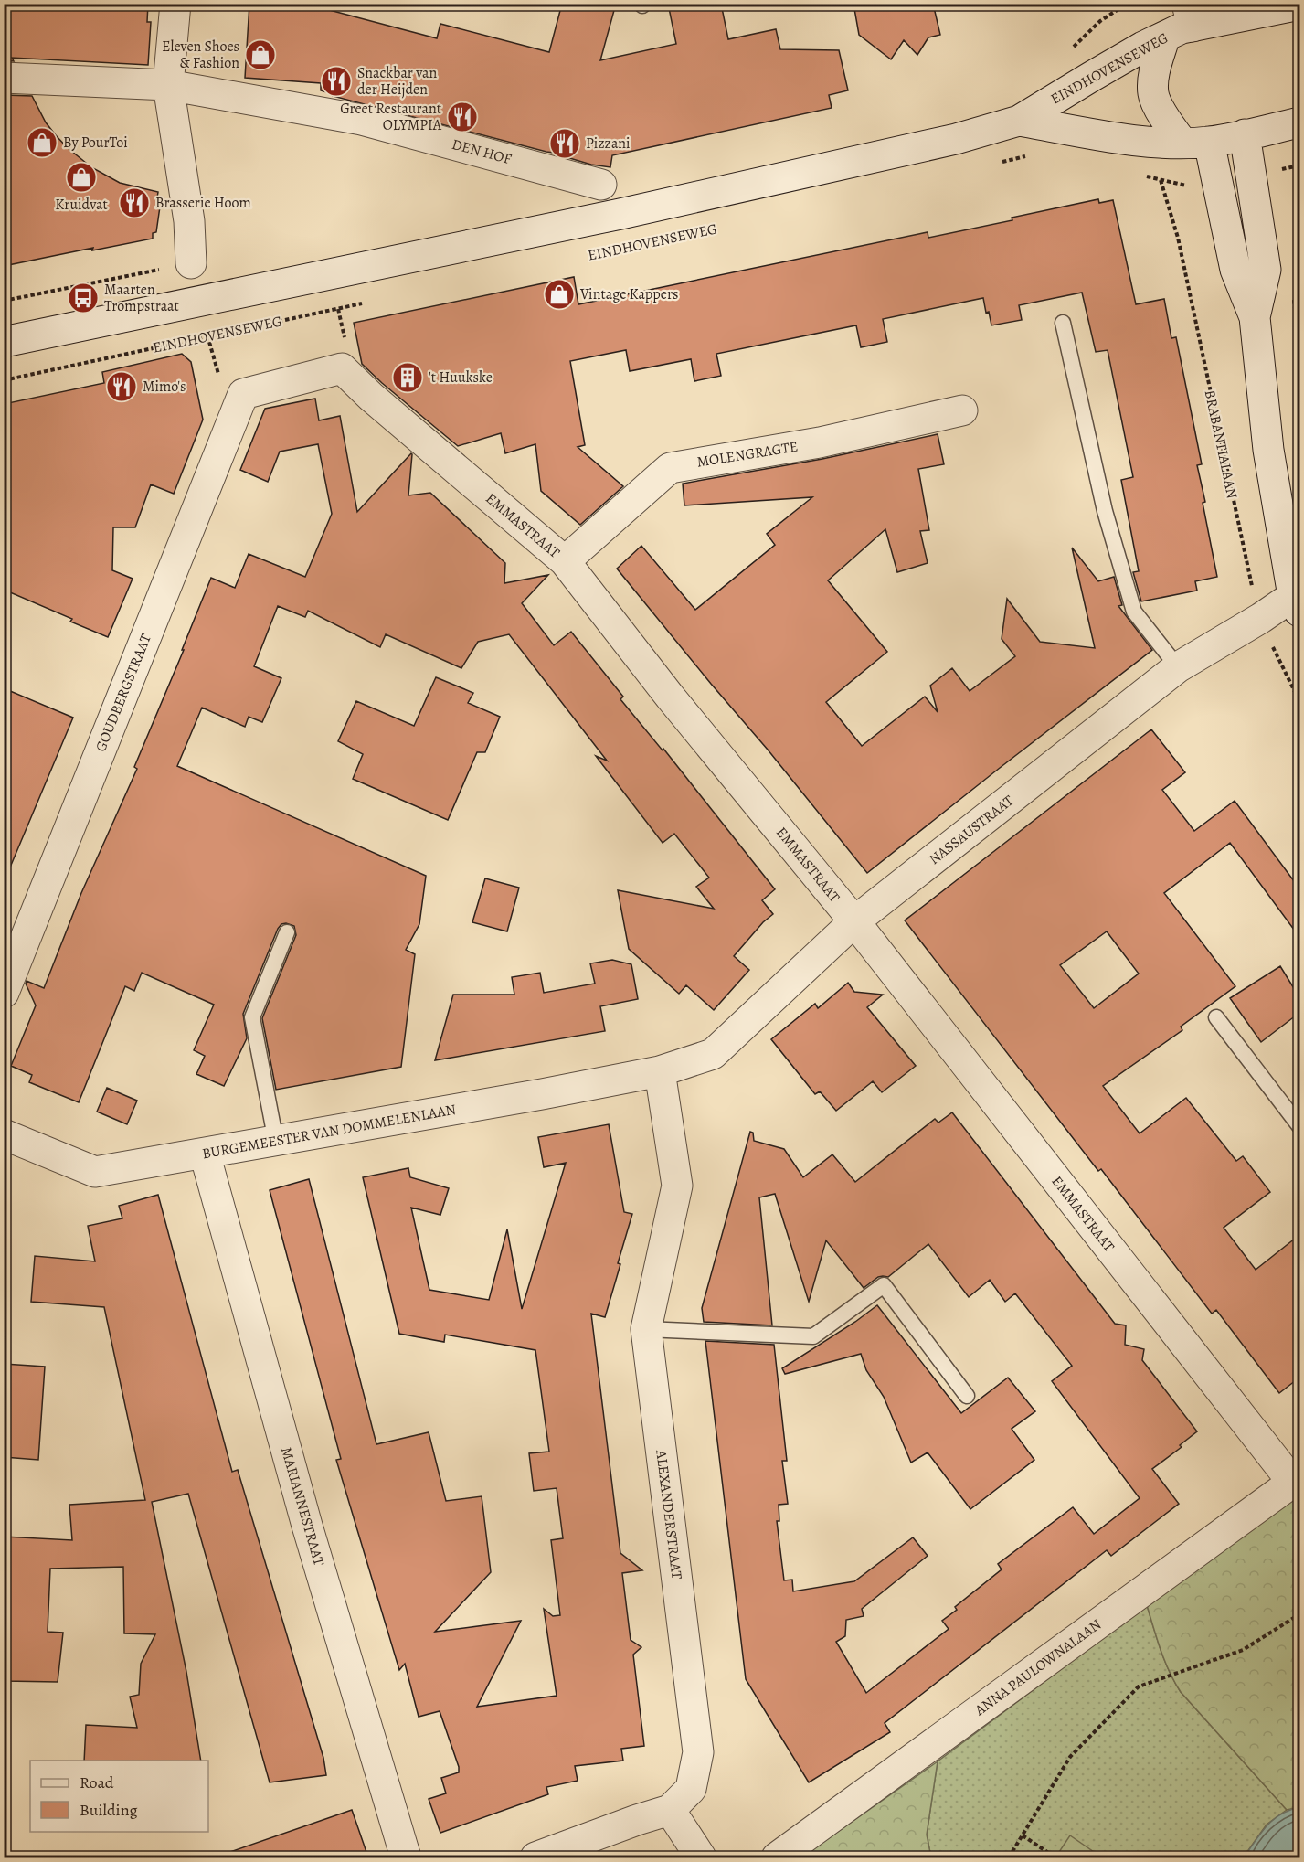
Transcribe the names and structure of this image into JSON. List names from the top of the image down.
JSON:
{
  "streets": {
    "street": [
      "EINDHOVENSEWEG",
      "DEN HOF",
      "MOLENGRAGTE",
      "EMMASTRAAT",
      "GOUDBERGSTRAAT",
      "NASSAUSTRAAT",
      "BURGEMEESTER VAN DOMMELENLAAN",
      "MARIANNESTRAAT",
      "ALEXANDERSTRAAT",
      "ANNA PAULOWNALAAN"
    ],
    "path": ["BRABANTIALAAN"]
  },
  "crossings": [
    ["BRABANTIALAAN", "NASSAUSTRAAT"],
    ["MOLENGRAGTE", "EMMASTRAAT"],
    ["EMMASTRAAT", "GOUDBERGSTRAAT"],
    ["EMMASTRAAT", "NASSAUSTRAAT"],
    ["EMMASTRAAT", "ANNA PAULOWNALAAN"],
    ["NASSAUSTRAAT", "BURGEMEESTER VAN DOMMELENLAAN"],
    ["NASSAUSTRAAT", "ALEXANDERSTRAAT"],
    ["BURGEMEESTER VAN DOMMELENLAAN", "MARIANNESTRAAT"],
    ["BURGEMEESTER VAN DOMMELENLAAN", "ALEXANDERSTRAAT"]
  ],
  "places": {
    "shop": [
      "Eleven Shoes & Fashion",
      "By PourToi",
      "Kruidvat",
      "Vintage Kappers"
    ],
    "restaurant": [
      "Snackbar van der Heijden",
      "Greet Restaurant OLYMPIA",
      "Pizzani",
      "Brasserie Hoom",
      "Mimo's"
    ],
    "bus stop": ["Maarten Trompstraat"],
    "building": ["'t Huukske"]
  },
  "legend": ["Road", "Building"]
}
